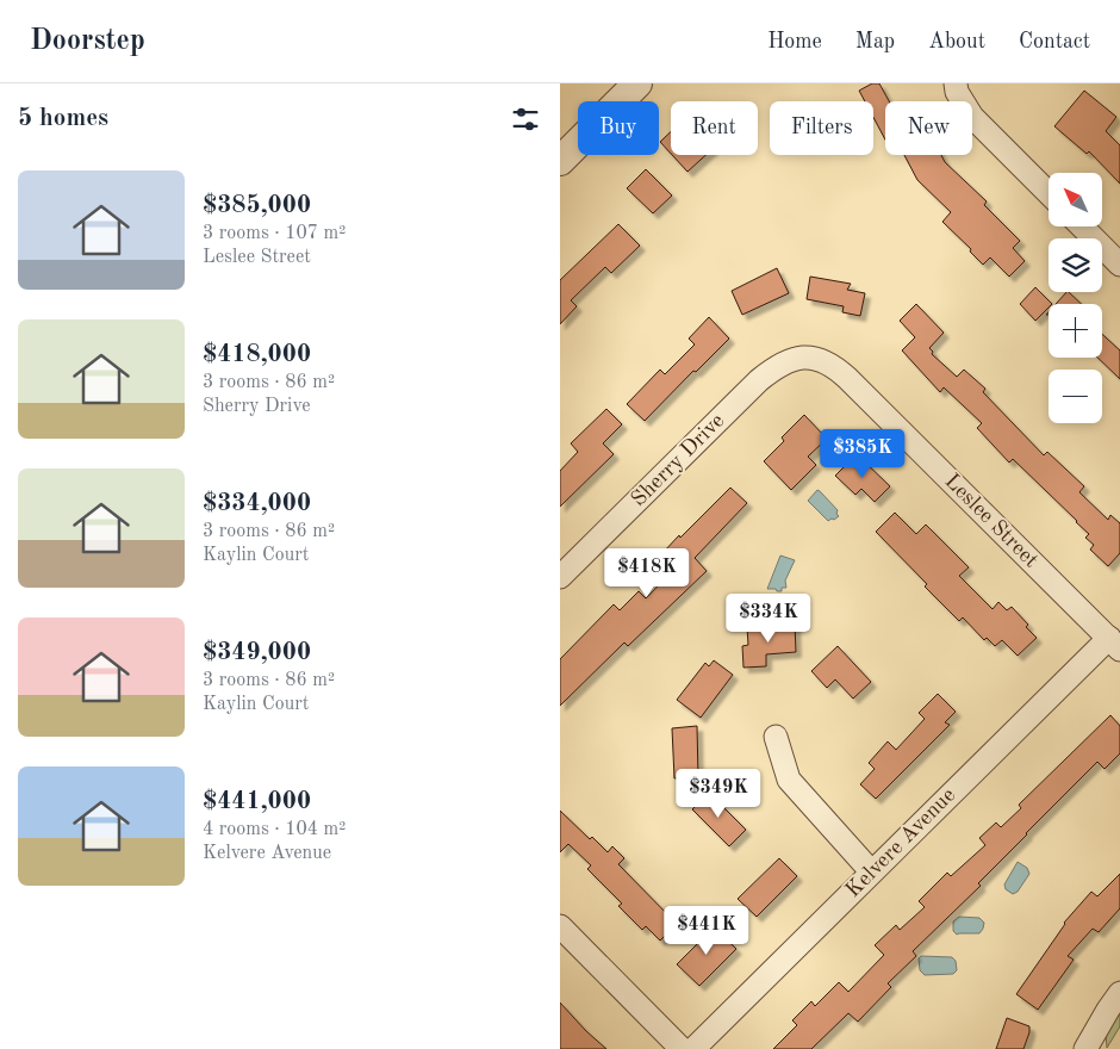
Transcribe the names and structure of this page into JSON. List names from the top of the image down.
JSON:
{
  "streets": {
    "street": ["Sherry Drive", "Leslee Street", "Kelvere Avenue"]
  },
  "crossings": [
    ["Sherry Drive", "Leslee Street"],
    ["Leslee Street", "Kelvere Avenue"]
  ],
  "north": "top left",
  "page": {
    "header": "Doorstep",
    "nav": [
      "Home",
      "Map",
      "About",
      "Contact"
    ],
    "heading": "5 homes",
    "chip": [
      "Buy",
      "Rent",
      "Filters",
      "New"
    ],
    "list": [
      {
        "name": "$385,000",
        "note": "3 rooms · 107 m² · Leslee Street"
      },
      {
        "name": "$418,000",
        "note": "3 rooms · 86 m² · Sherry Drive"
      },
      {
        "name": "$334,000",
        "note": "3 rooms · 86 m² · Kaylin Court"
      },
      {
        "name": "$349,000",
        "note": "3 rooms · 86 m² · Kaylin Court"
      },
      {
        "name": "$441,000",
        "note": "4 rooms · 104 m² · Kelvere Avenue"
      }
    ],
    "map_buttons": ["+", "−"],
    "price": [
      "$385K",
      "$418K",
      "$334K",
      "$349K",
      "$441K"
    ]
  }
}
